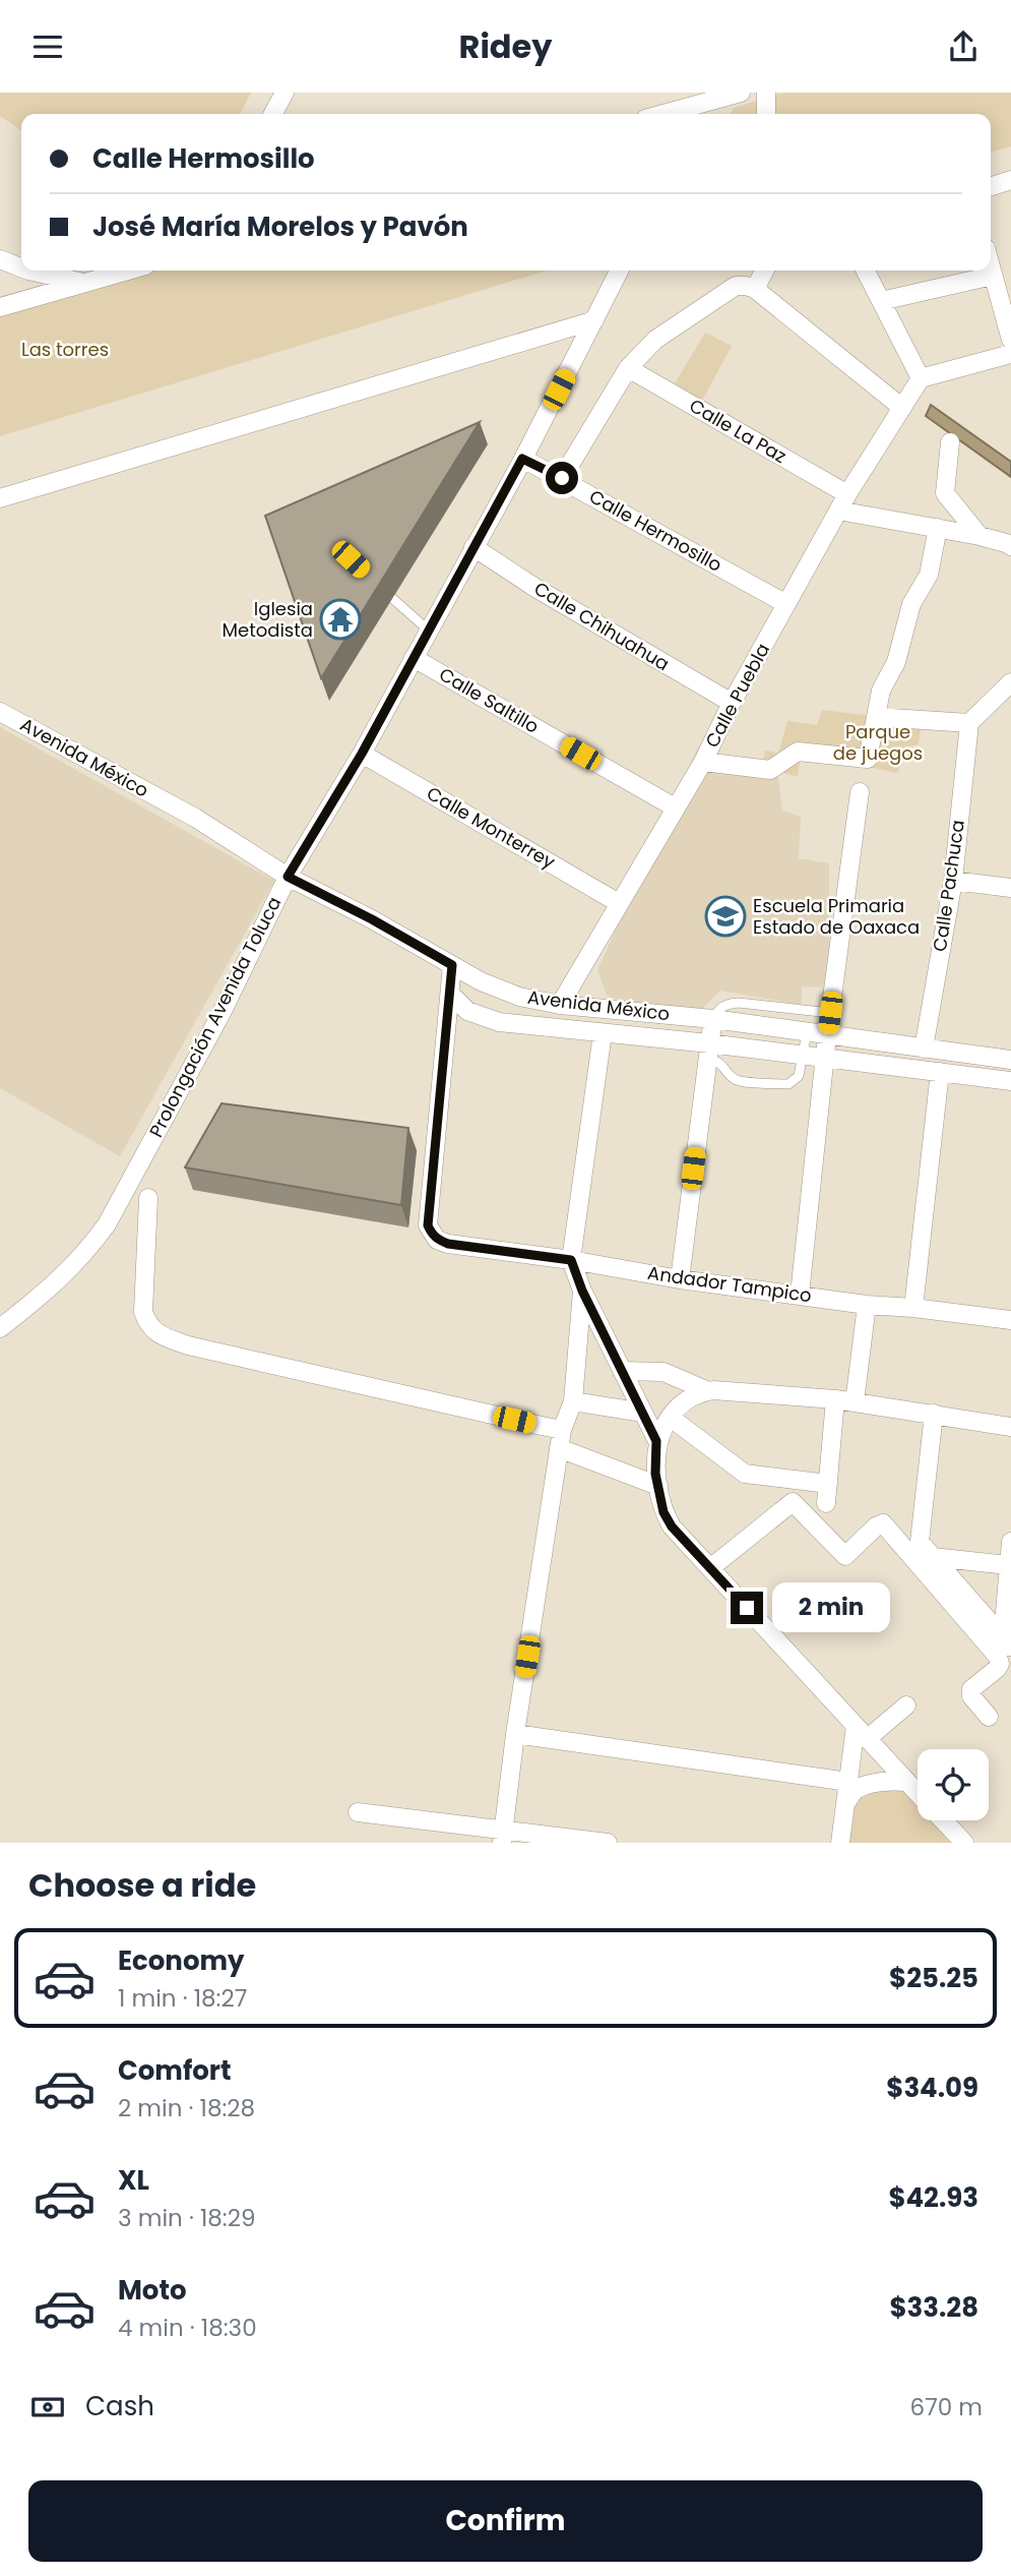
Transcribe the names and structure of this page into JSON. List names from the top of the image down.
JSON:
{
  "streets": {
    "street": [
      "Calle La Paz",
      "Calle Hermosillo",
      "Calle Chihuahua",
      "Calle Puebla",
      "Calle Saltillo",
      "Avenida México",
      "Calle Monterrey",
      "Calle Pachuca",
      "Prolongación Avenida Toluca",
      "Andador Tampico"
    ]
  },
  "crossings": [
    ["Calle La Paz", "Calle Puebla"],
    ["Calle Hermosillo", "Calle Puebla"],
    ["Calle Hermosillo", "Prolongación Avenida Toluca"],
    ["Calle Chihuahua", "Calle Puebla"],
    ["Calle Chihuahua", "Prolongación Avenida Toluca"],
    ["Calle Puebla", "Calle Saltillo"],
    ["Calle Puebla", "Avenida México"],
    ["Calle Puebla", "Calle Monterrey"],
    ["Calle Saltillo", "Prolongación Avenida Toluca"],
    ["Avenida México", "Calle Pachuca"],
    ["Avenida México", "Prolongación Avenida Toluca"],
    ["Avenida México", "Andador Tampico"],
    ["Calle Monterrey", "Prolongación Avenida Toluca"]
  ],
  "parks": ["Las torres", "Parque de juegos"],
  "places": {
    "temple": ["Iglesia Metodista"],
    "school or university": ["Escuela Primaria Estado de Oaxaca"]
  },
  "page": {
    "header": "Ridey",
    "banner": ["Calle Hermosillo", "José María Morelos y Pavón"],
    "bubble": "2 min",
    "heading": "Choose a ride",
    "list": [
      {
        "name": "Economy",
        "note": "1 min · 18:27",
        "value": "$25.25"
      },
      {
        "name": "Comfort",
        "note": "2 min · 18:28",
        "value": "$34.09"
      },
      {
        "name": "XL",
        "note": "3 min · 18:29",
        "value": "$42.93"
      },
      {
        "name": "Moto",
        "note": "4 min · 18:30",
        "value": "$33.28"
      }
    ],
    "pay": ["Cash", "670 m"],
    "buttons": "Confirm"
  }
}
